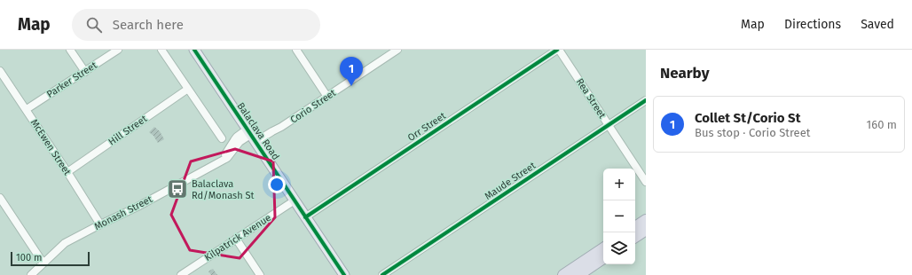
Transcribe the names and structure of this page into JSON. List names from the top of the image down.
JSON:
{
  "streets": {
    "main road": ["Balaclava Road"],
    "street": [
      "Parker Street",
      "Rea Street",
      "Corio Street",
      "Orr Street",
      "Hill Street",
      "McEwen Street",
      "Maude Street",
      "Monash Street",
      "Kilpatrick Avenue"
    ]
  },
  "crossings": [
    ["Parker Street", "McEwen Street"],
    ["Rea Street", "Orr Street"],
    ["Rea Street", "Maude Street"],
    ["Corio Street", "Balaclava Road"],
    ["Corio Street", "Monash Street"],
    ["Orr Street", "Balaclava Road"],
    ["Hill Street", "McEwen Street"],
    ["Balaclava Road", "Monash Street"],
    ["Balaclava Road", "Kilpatrick Avenue"],
    ["McEwen Street", "Monash Street"]
  ],
  "places": {
    "bus stop": ["Balaclava Rd/Monash St"]
  },
  "scale_bar": "100 m",
  "page": {
    "header": "Map",
    "search": "Search here",
    "nav": ["Map", "Directions", "Saved"],
    "heading": "Nearby",
    "pins": "1",
    "list": [
      {
        "mark": "1",
        "name": "Collet St/Corio St",
        "note": "Bus stop · Corio Street",
        "value": "160 m"
      }
    ],
    "map_buttons": ["+", "−"],
    "scale": "100 m"
  }
}
